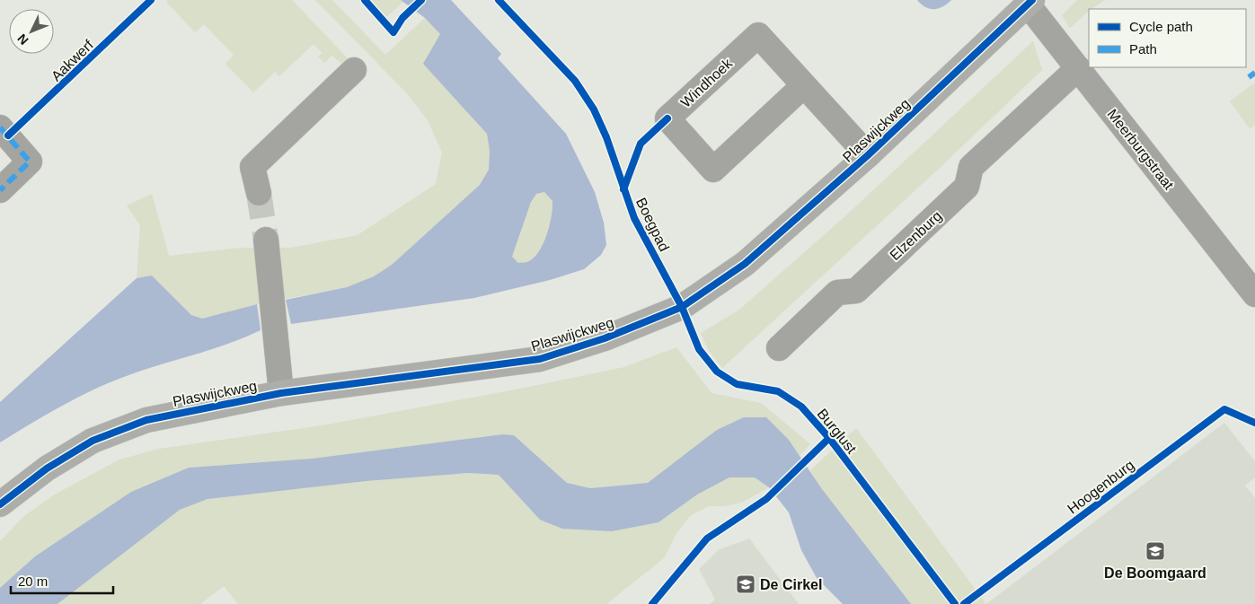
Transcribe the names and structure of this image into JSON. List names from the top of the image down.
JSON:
{
  "streets": {
    "street": [
      "Windhoek",
      "Plaswijckweg",
      "Meerburgstraat",
      "Elzenburg"
    ],
    "cycle path": [
      "Aakwerf",
      "Boegpad",
      "Burglust",
      "Hoogenburg"
    ]
  },
  "crossings": [
    ["Windhoek", "Plaswijckweg"],
    ["Plaswijckweg", "Meerburgstraat"],
    ["Meerburgstraat", "Elzenburg"]
  ],
  "places": {
    "school or university": ["De Boomgaard", "De Cirkel"]
  },
  "legend": ["Cycle path", "Path"],
  "scale_bar": "20 m",
  "north": "bottom left"
}
